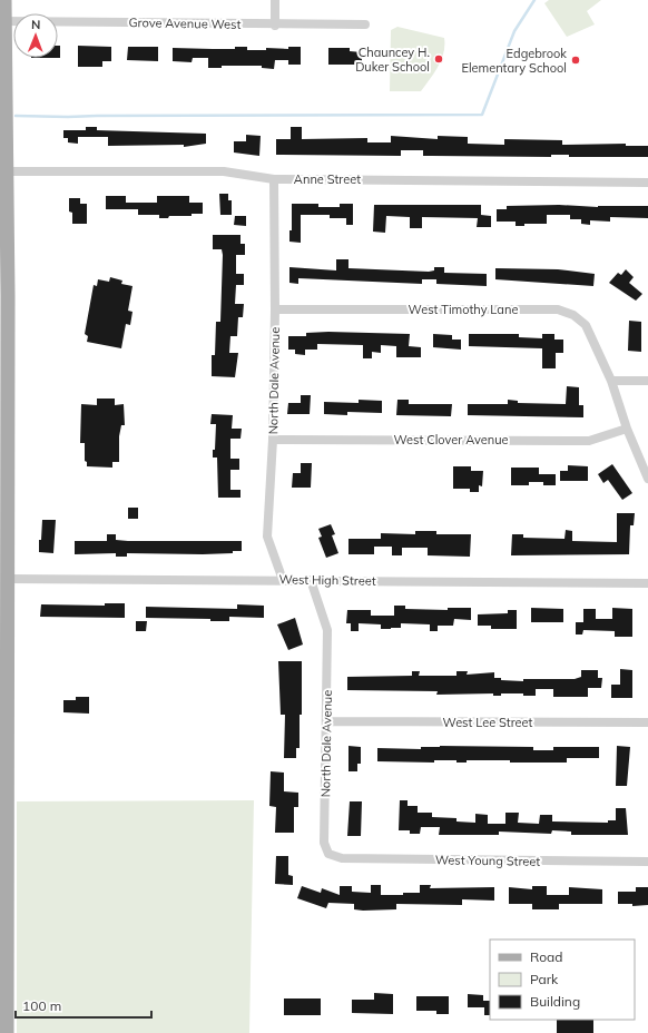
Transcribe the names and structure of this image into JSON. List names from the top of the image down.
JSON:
{
  "streets": {
    "street": [
      "Grove Avenue West",
      "Anne Street",
      "West Timothy Lane",
      "North Dale Avenue",
      "West Clover Avenue",
      "West High Street",
      "West Lee Street",
      "West Young Street"
    ]
  },
  "crossings": [
    ["Anne Street", "North Dale Avenue"],
    ["West Timothy Lane", "North Dale Avenue"],
    ["West Timothy Lane", "West Clover Avenue"],
    ["North Dale Avenue", "West Clover Avenue"],
    ["North Dale Avenue", "West High Street"],
    ["North Dale Avenue", "West Lee Street"],
    ["North Dale Avenue", "West Young Street"]
  ],
  "places": ["Chauncey H. Duker School", "Edgebrook Elementary School"],
  "legend": ["Road", "Park", "Building"],
  "scale_bar": "100 m",
  "north": "top"
}
